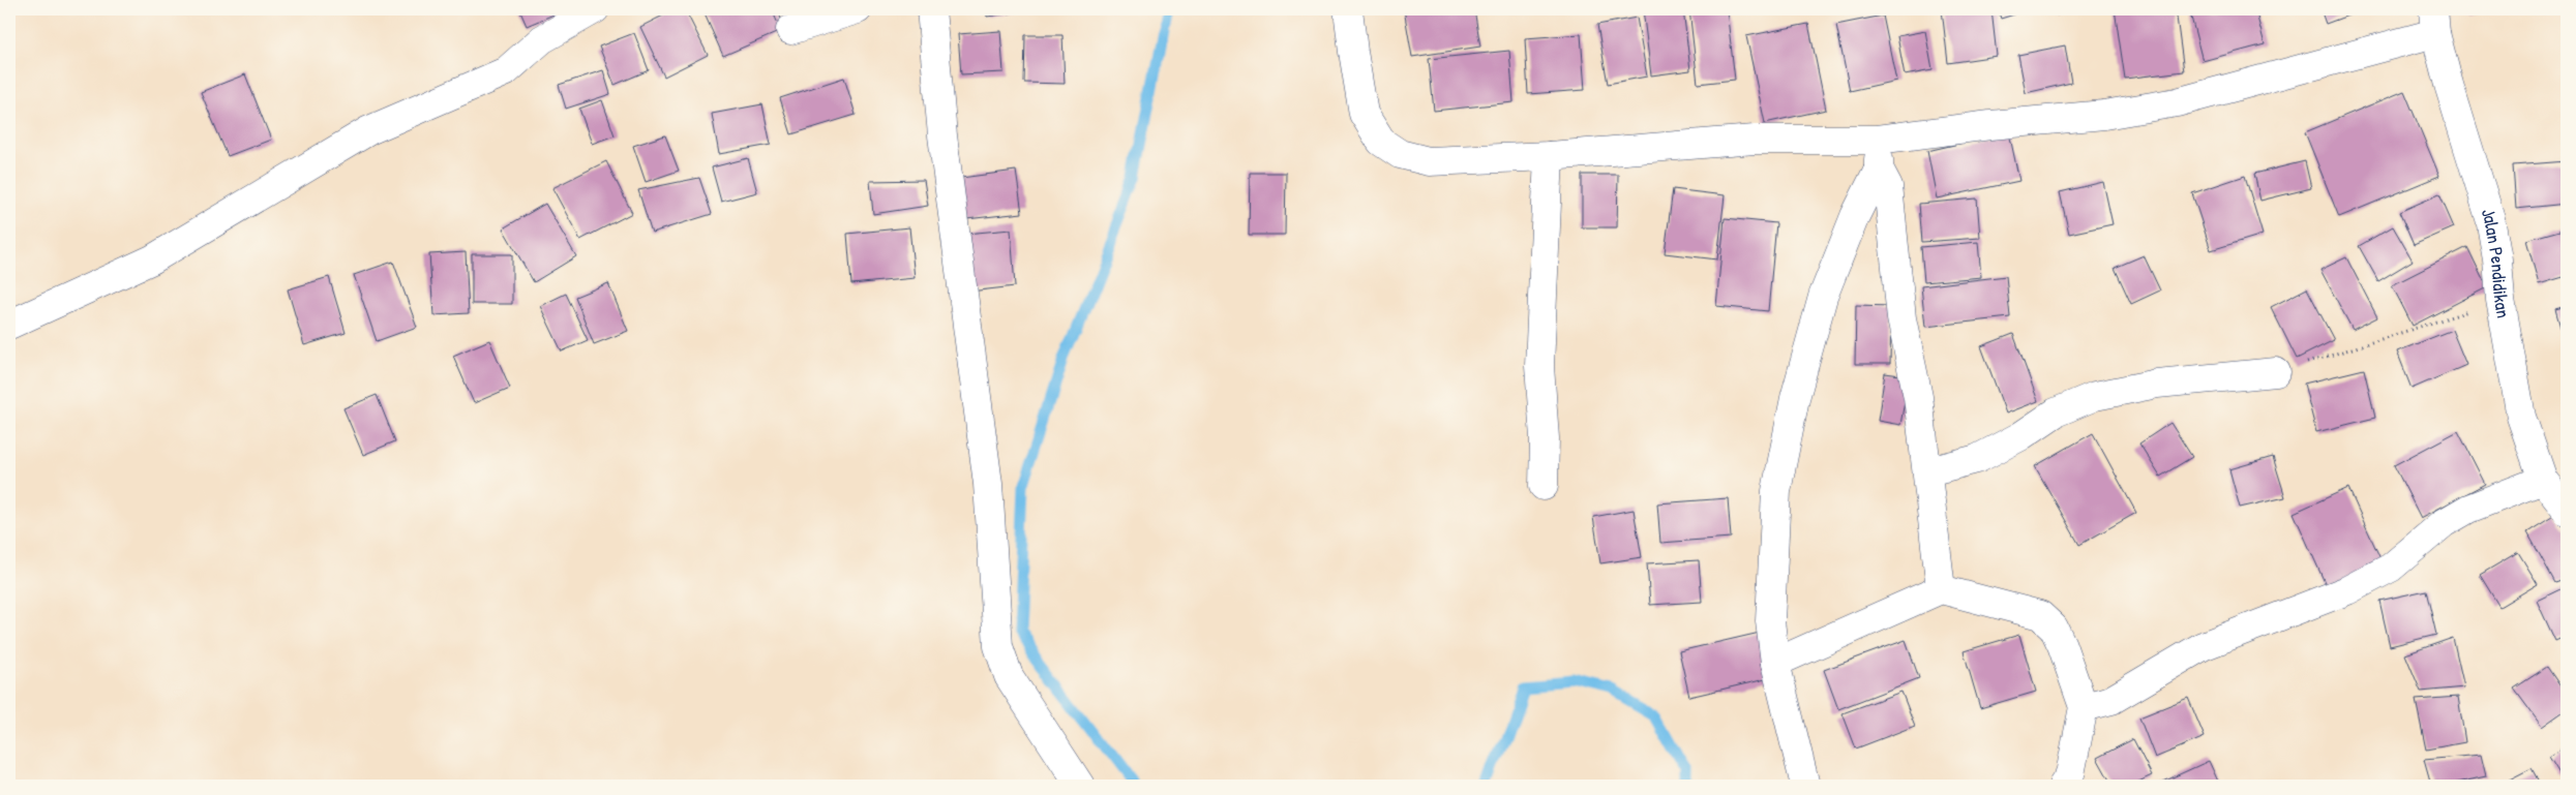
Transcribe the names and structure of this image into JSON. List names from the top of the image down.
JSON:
{
  "streets": {
    "street": ["Jalan Pendidikan"]
  }
}
